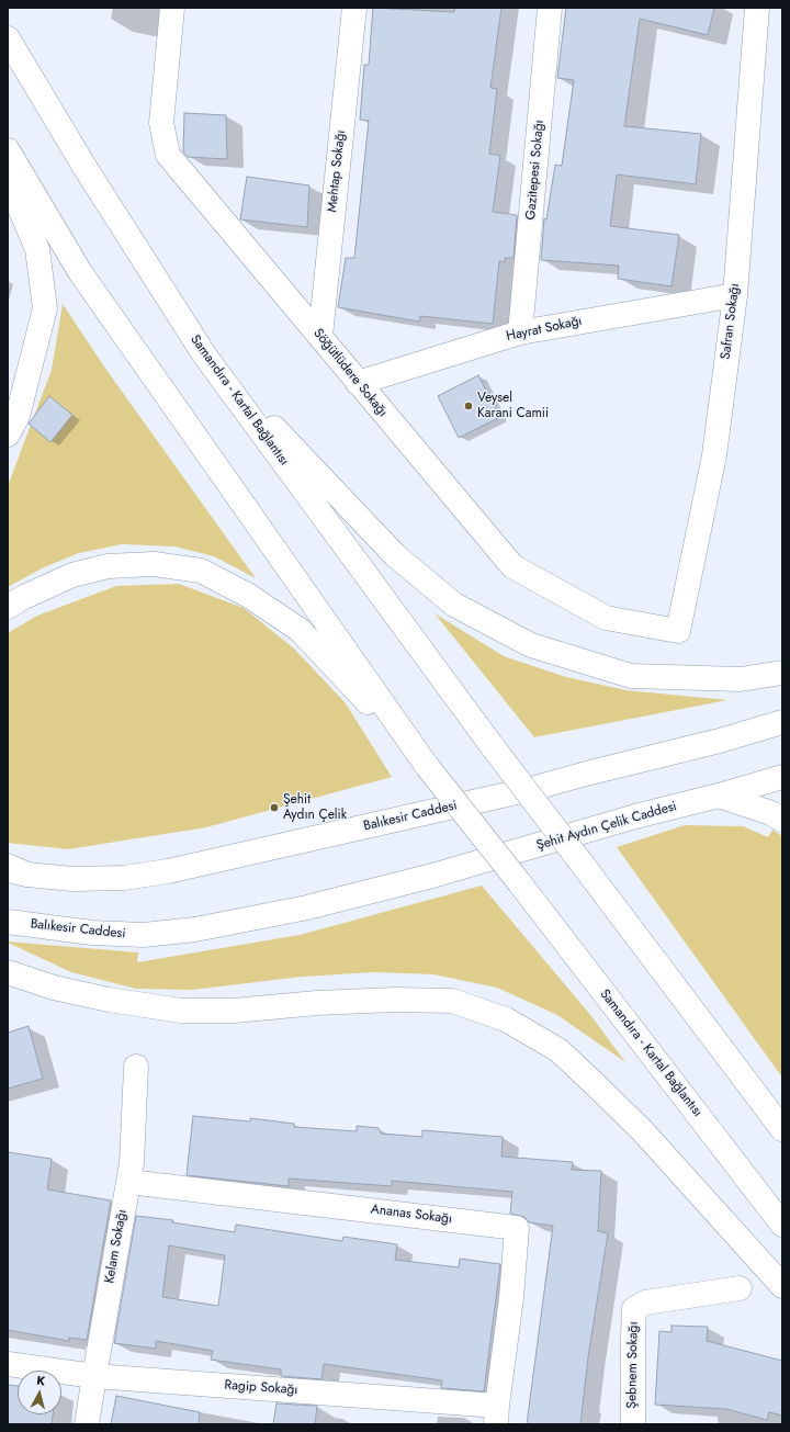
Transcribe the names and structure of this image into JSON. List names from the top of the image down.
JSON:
{
  "streets": {
    "main road": [
      "Gazitepesi Sokağı",
      "Mehtap Sokağı",
      "Safran Sokağı",
      "Hayrat Sokağı",
      "Söğütlüdere Sokağı",
      "Samandıra - Kartal Bağlantısı",
      "Balıkesir Caddesi",
      "Şehit Aydın Çelik Caddesi",
      "Ananas Sokağı",
      "Kelam Sokağı",
      "Şebnem Sokağı",
      "Ragip Sokağı"
    ]
  },
  "crossings": [
    ["Gazitepesi Sokağı", "Hayrat Sokağı"],
    ["Mehtap Sokağı", "Söğütlüdere Sokağı"],
    ["Safran Sokağı", "Hayrat Sokağı"],
    ["Safran Sokağı", "Söğütlüdere Sokağı"],
    ["Hayrat Sokağı", "Söğütlüdere Sokağı"],
    ["Balıkesir Caddesi", "Şehit Aydın Çelik Caddesi"],
    ["Ananas Sokağı", "Kelam Sokağı"],
    ["Ananas Sokağı", "Ragip Sokağı"],
    ["Kelam Sokağı", "Ragip Sokağı"]
  ],
  "places": ["Veysel Karani Camii", "Şehit Aydın Çelik"],
  "north": "top"
}
